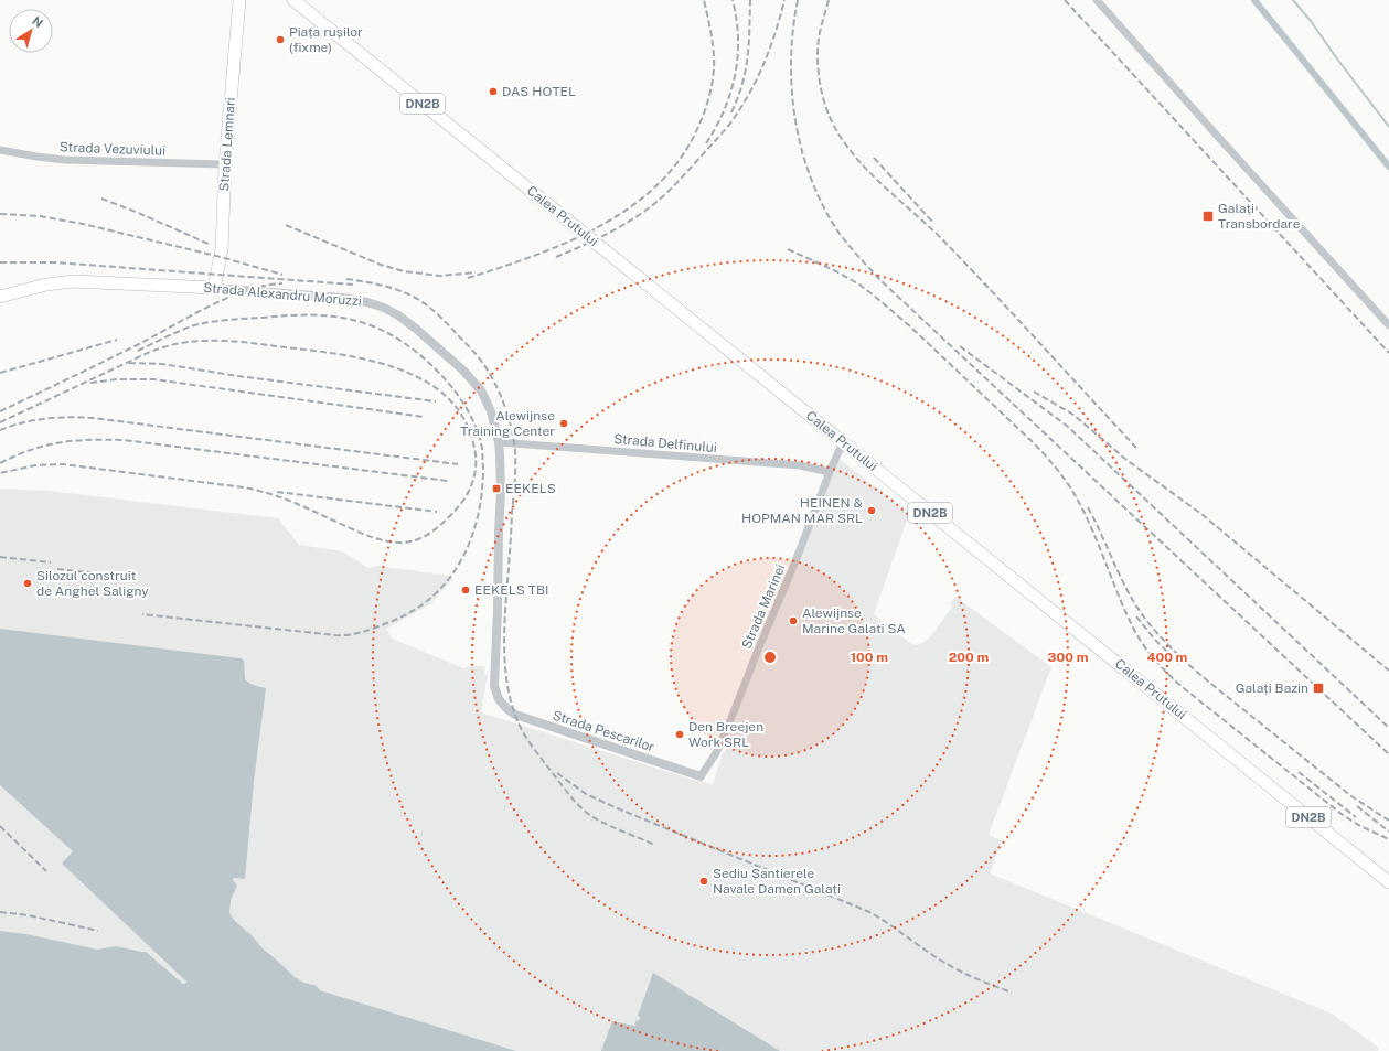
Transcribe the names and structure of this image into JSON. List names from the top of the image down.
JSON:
{
  "streets": {
    "main road": [
      "DN2B",
      "Strada Lemnari",
      "Calea Prutului",
      "Strada Alexandru Moruzzi"
    ],
    "street": [
      "Strada Vezuviului",
      "Strada Delfinului",
      "Strada Marinei",
      "Strada Pescarilor"
    ]
  },
  "crossings": [
    ["Strada Lemnari", "Strada Vezuviului"],
    ["Strada Lemnari", "Strada Alexandru Moruzzi"],
    ["Calea Prutului", "Strada Marinei"],
    ["Strada Alexandru Moruzzi", "Strada Delfinului"],
    ["Strada Alexandru Moruzzi", "Strada Pescarilor"],
    ["Strada Delfinului", "Strada Marinei"],
    ["Strada Marinei", "Strada Pescarilor"]
  ],
  "places": {
    "other": [
      "Piața rușilor (fixme)",
      "DAS HOTEL",
      "Alewijnse Training Center",
      "HEINEN & HOPMAN MAR SRL",
      "Silozul construit de Anghel Saligny",
      "EEKELS TBI",
      "Alewijnse Marine Galati SA",
      "Den Breejen Work SRL",
      "Sediu Șantierele Navale Damen Galați"
    ],
    "transit": ["Galați Transbordare", "EEKELS", "Galați Bazin"]
  },
  "north": "top right",
  "rings": [
    "100 m",
    "200 m",
    "300 m",
    "400 m"
  ]
}
